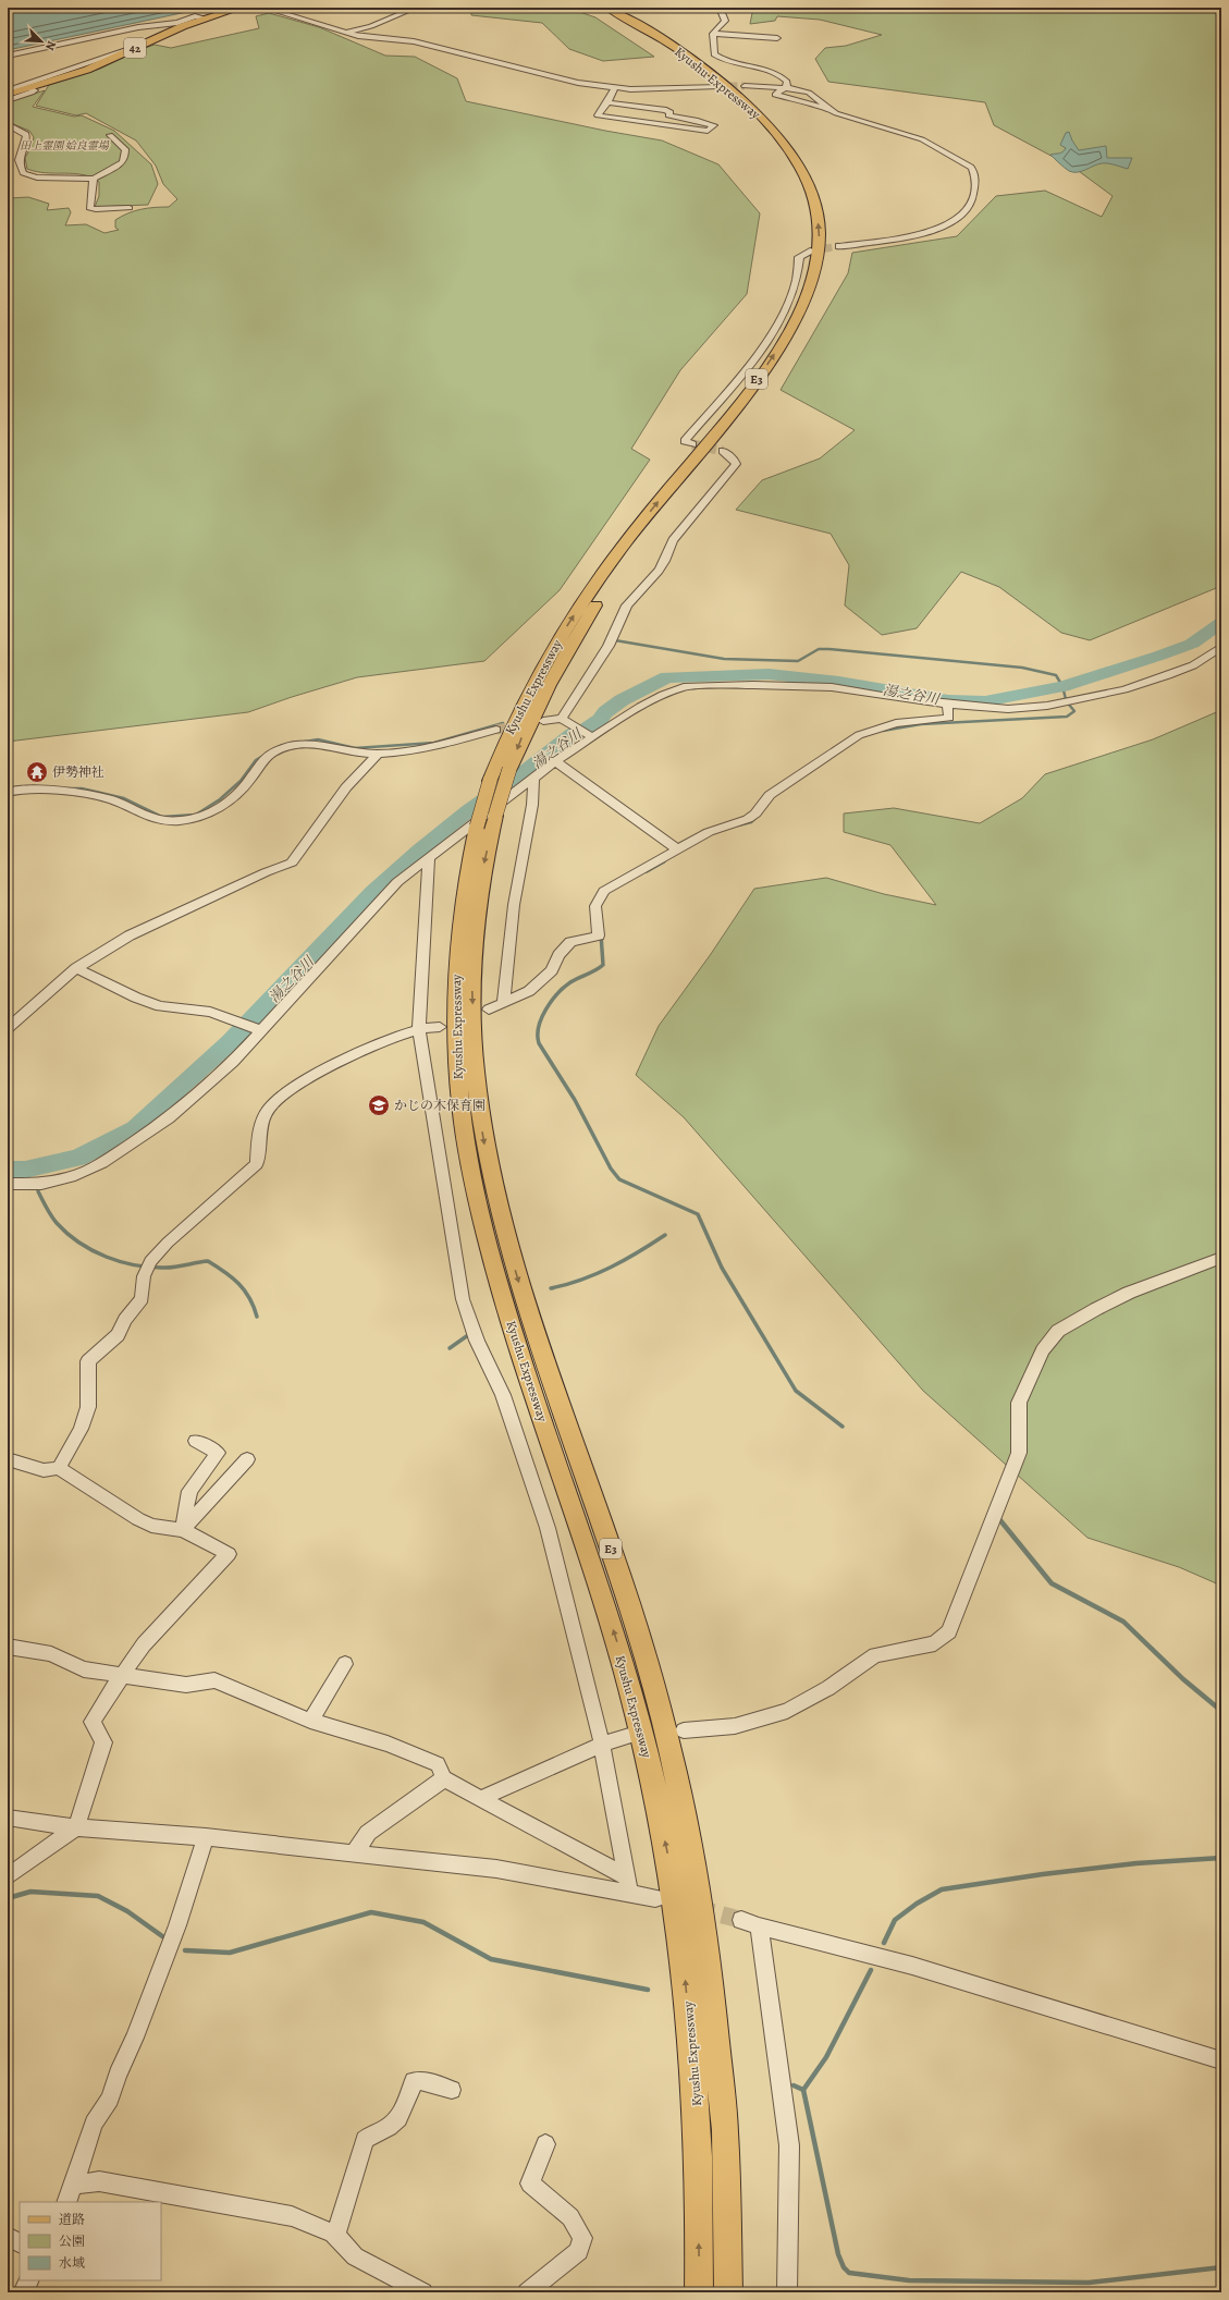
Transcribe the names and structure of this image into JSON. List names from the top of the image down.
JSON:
{
  "streets": {
    "highway": ["Kyushu Expressway", "E3"],
    "main road": ["42"]
  },
  "water": ["湯之谷川"],
  "parks": ["田上霊園 姶良霊場"],
  "places": {
    "temple": ["伊勢神社"],
    "school or university": ["かじの木保育園"]
  },
  "legend": ["道路", "公園", "水域"],
  "north": "bottom right"
}
